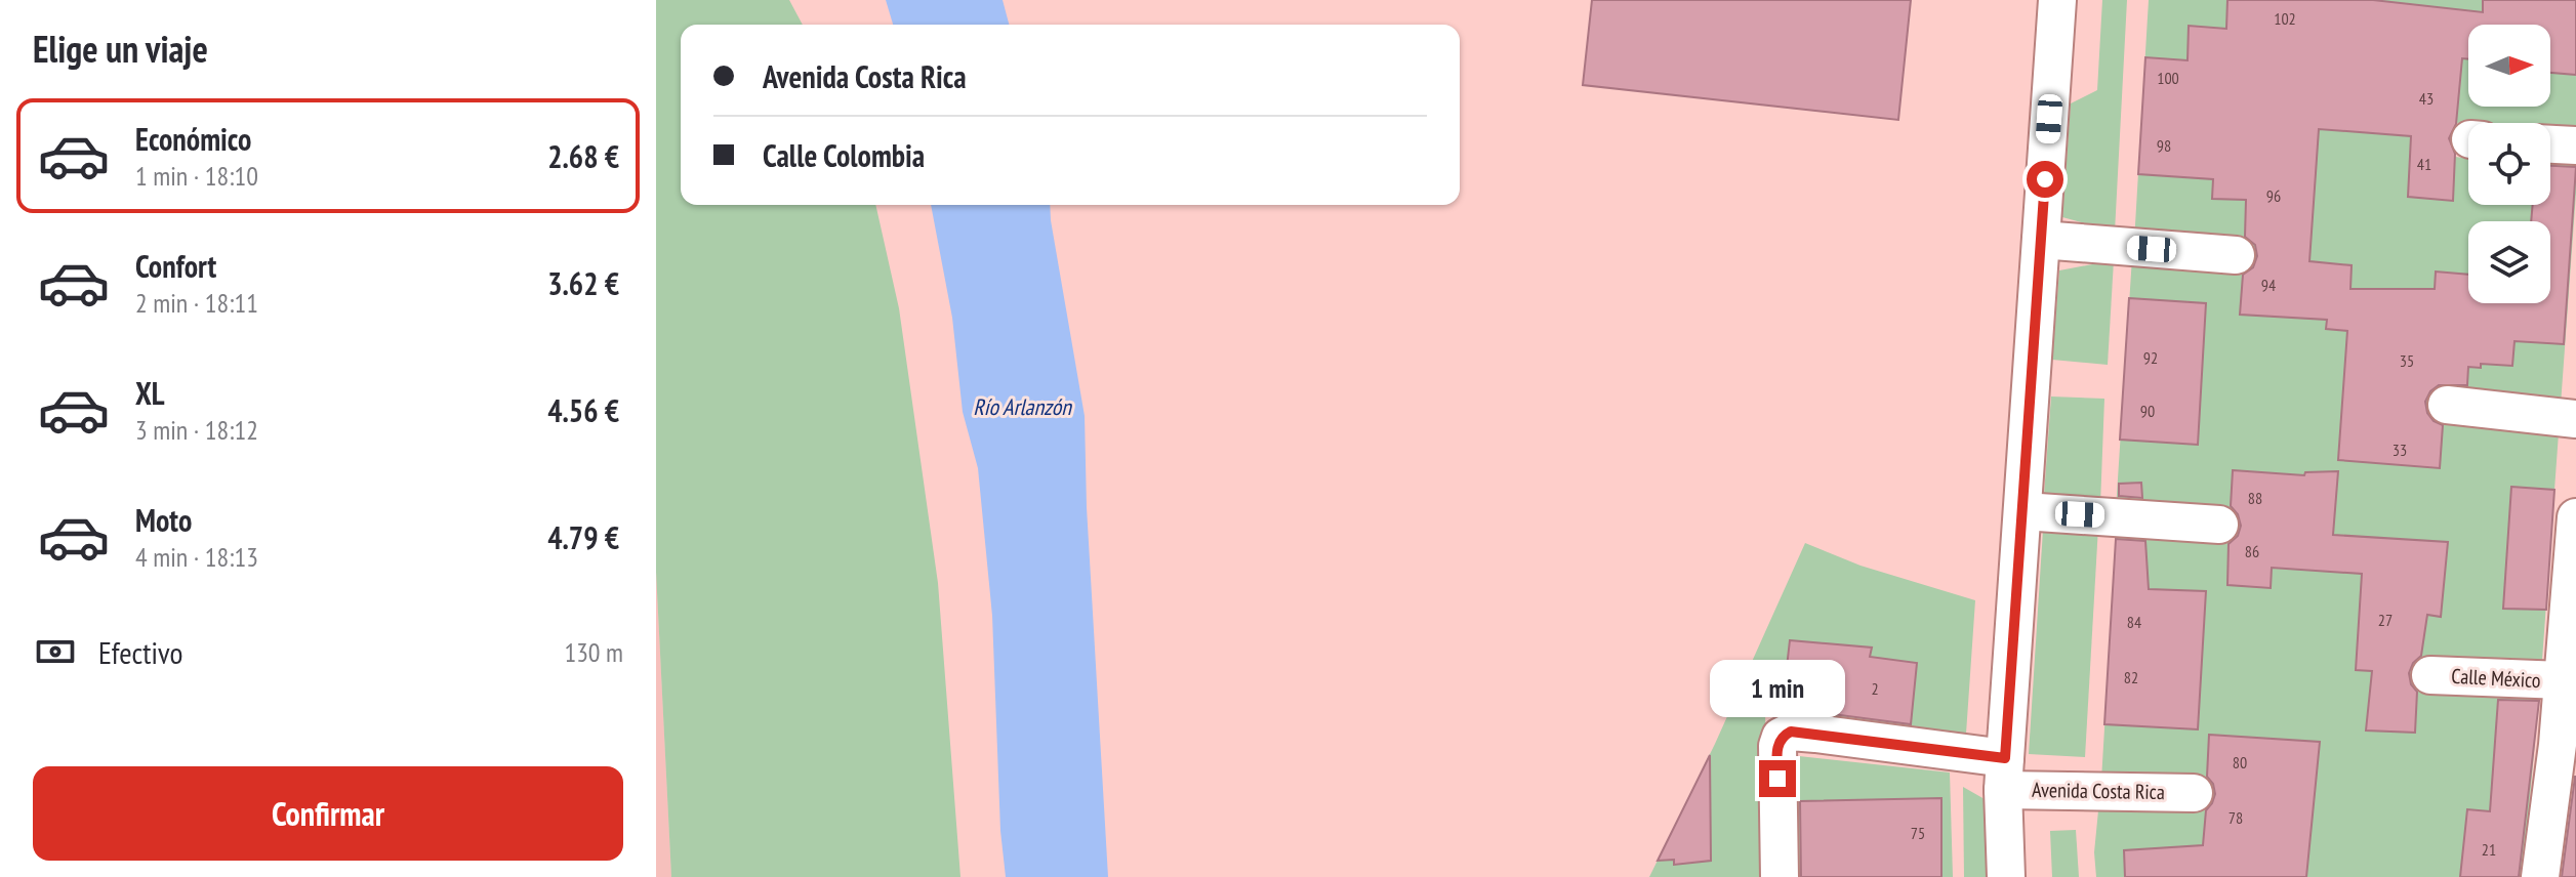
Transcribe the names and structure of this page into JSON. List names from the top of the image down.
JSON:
{
  "streets": {
    "street": ["Calle México", "Avenida Costa Rica"]
  },
  "water": ["Río Arlanzón"],
  "house_numbers": [
    "102",
    "100",
    "43",
    "98",
    "41",
    "96",
    "94",
    "92",
    "35",
    "90",
    "33",
    "88",
    "86",
    "27",
    "84",
    "82",
    "2",
    "80",
    "78",
    "75",
    "21"
  ],
  "north": "right",
  "page": {
    "heading": "Elige un viaje",
    "banner": ["Avenida Costa Rica", "Calle Colombia"],
    "list": [
      {
        "name": "Económico",
        "note": "1 min · 18:10",
        "value": "2.68 €"
      },
      {
        "name": "Confort",
        "note": "2 min · 18:11",
        "value": "3.62 €"
      },
      {
        "name": "XL",
        "note": "3 min · 18:12",
        "value": "4.56 €"
      },
      {
        "name": "Moto",
        "note": "4 min · 18:13",
        "value": "4.79 €"
      }
    ],
    "pay": ["Efectivo", "130 m"],
    "bubble": "1 min",
    "buttons": "Confirmar"
  }
}
